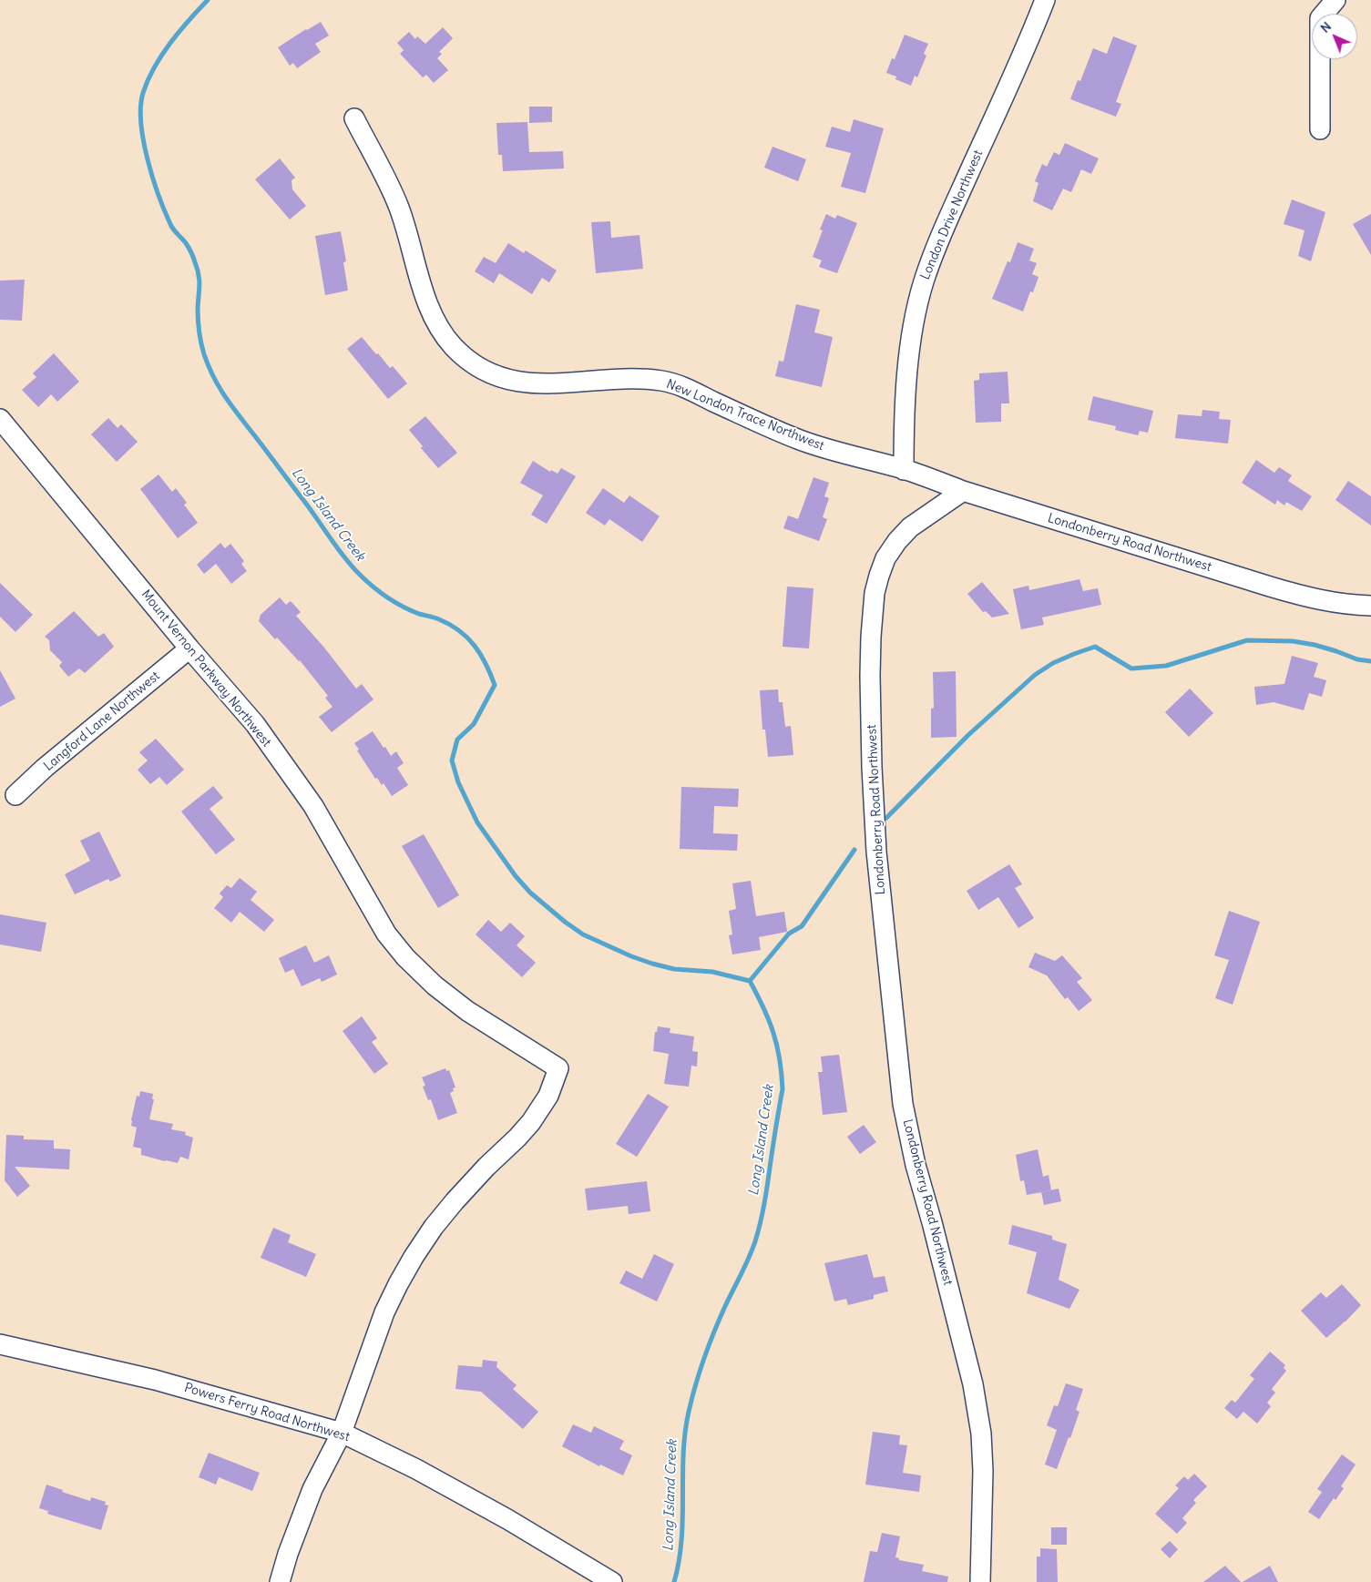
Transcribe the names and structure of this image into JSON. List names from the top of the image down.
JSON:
{
  "streets": {
    "street": [
      "London Drive Northwest",
      "New London Trace Northwest",
      "Londonberry Road Northwest",
      "Mount Vernon Parkway Northwest",
      "Langford Lane Northwest",
      "Powers Ferry Road Northwest"
    ]
  },
  "crossings": [
    ["London Drive Northwest", "New London Trace Northwest"],
    ["New London Trace Northwest", "Londonberry Road Northwest"],
    ["Mount Vernon Parkway Northwest", "Langford Lane Northwest"],
    ["Mount Vernon Parkway Northwest", "Powers Ferry Road Northwest"]
  ],
  "water": ["Long Island Creek"],
  "north": "top left"
}
